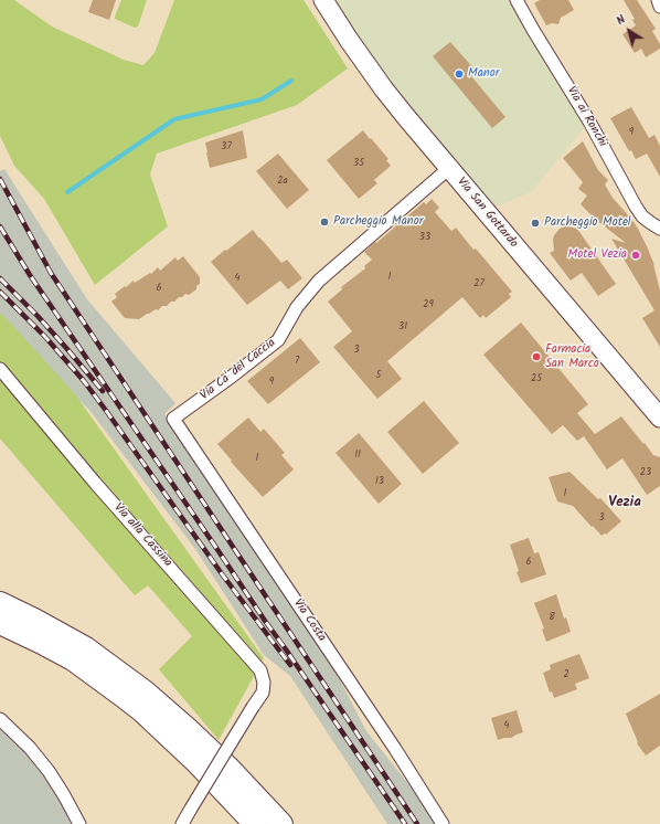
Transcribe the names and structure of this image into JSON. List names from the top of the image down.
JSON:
{
  "streets": {
    "main road": ["Via San Gottardo"],
    "street": [
      "Via ai Ronchi",
      "Via Ca' del Caccia",
      "Via alla Cassina",
      "Via Costa"
    ]
  },
  "crossings": [
    ["Via San Gottardo", "Via Ca' del Caccia"],
    ["Via Ca' del Caccia", "Via Costa"]
  ],
  "districts": ["Vezia"],
  "places": [
    "Manor",
    "Parcheggio Manor",
    "Parcheggio Motel",
    "Motel Vezia",
    "Farmacia San Marco"
  ],
  "house_numbers": [
    "9",
    "37",
    "35",
    "2a",
    "33",
    "1",
    "4",
    "27",
    "6",
    "29",
    "31",
    "3",
    "7",
    "5",
    "25",
    "9",
    "11",
    "1",
    "23",
    "13",
    "1",
    "3",
    "6",
    "8",
    "2",
    "4"
  ],
  "north": "top left"
}
